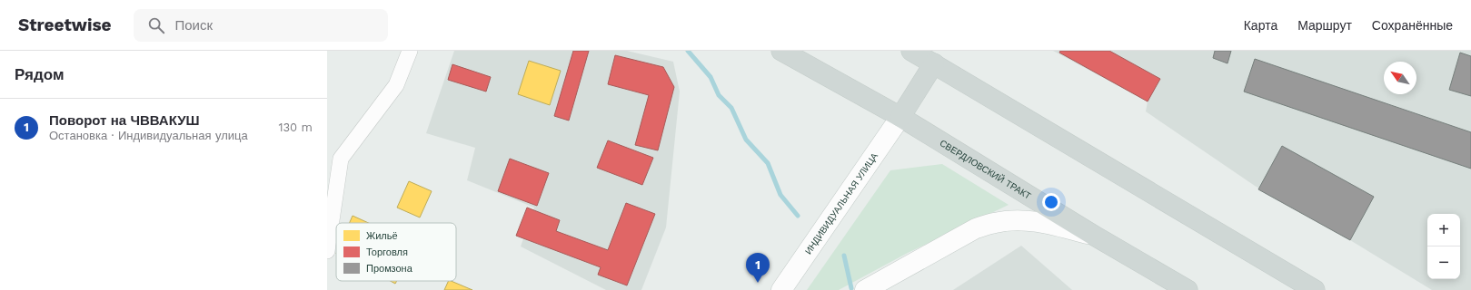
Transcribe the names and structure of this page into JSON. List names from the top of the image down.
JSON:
{
  "streets": {
    "main road": ["СВЕРДЛОВСКИЙ ТРАКТ", "ИНДИВИДУАЛЬНАЯ УЛИЦА"]
  },
  "crossings": [
    ["СВЕРДЛОВСКИЙ ТРАКТ", "ИНДИВИДУАЛЬНАЯ УЛИЦА"]
  ],
  "legend": ["Жильё", "Торговля", "Промзона"],
  "north": "top left",
  "page": {
    "header": "Streetwise",
    "search": "Поиск",
    "nav": ["Карта", "Маршрут", "Сохранённые"],
    "heading": "Рядом",
    "list": [
      {
        "mark": "1",
        "name": "Поворот на ЧВВАКУШ",
        "note": "Остановка · Индивидуальная улица",
        "value": "130 m"
      }
    ],
    "map_buttons": ["+", "−"],
    "pins": "1"
  }
}
